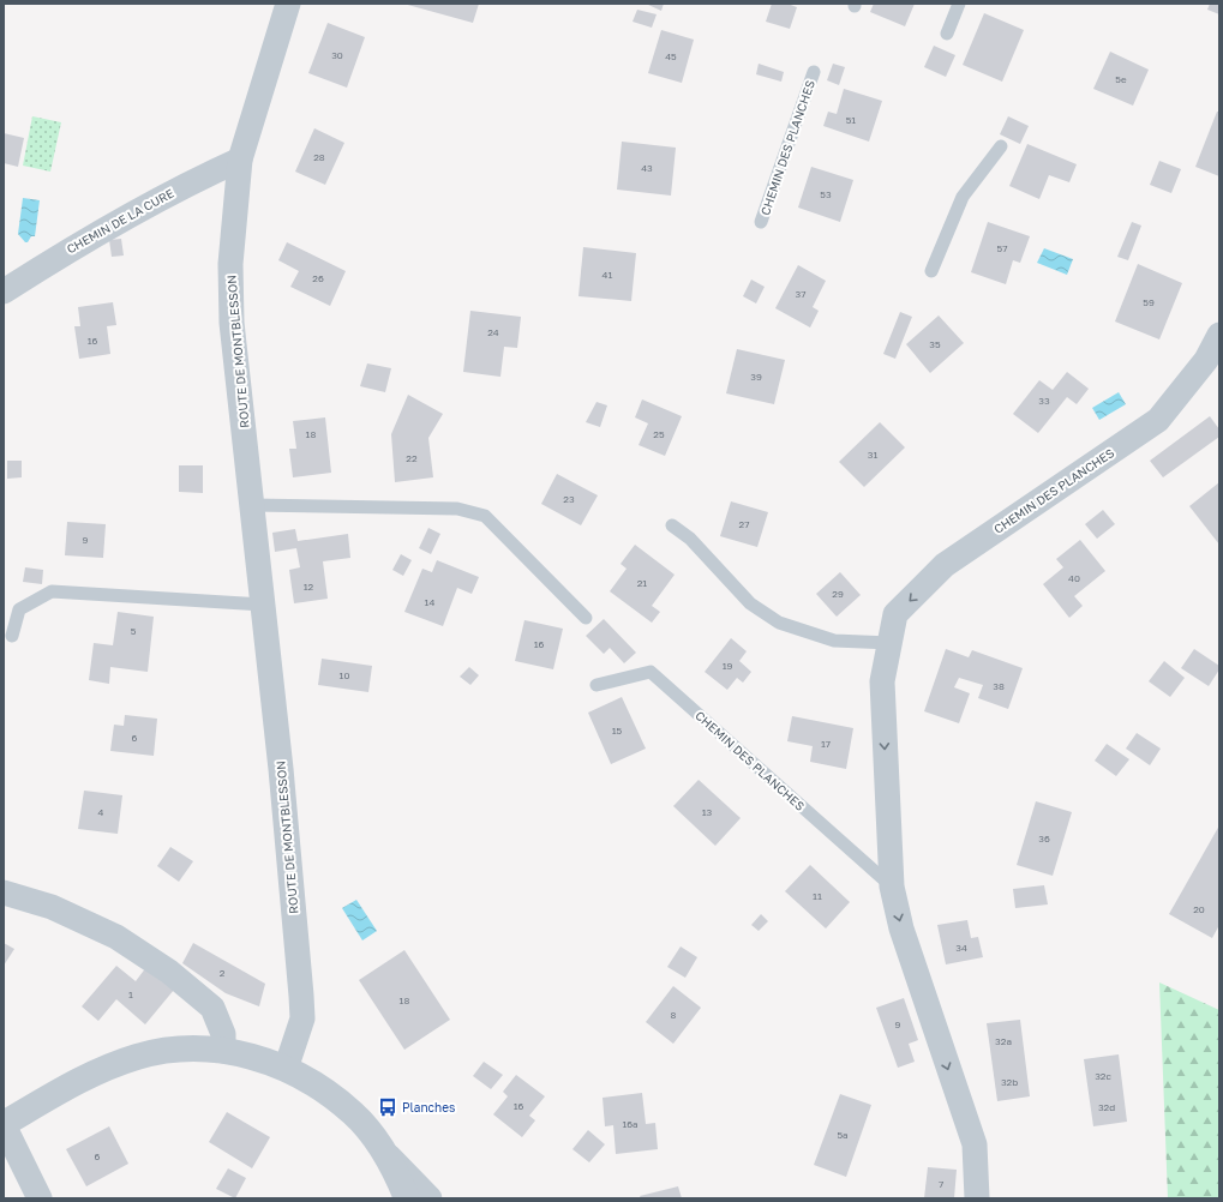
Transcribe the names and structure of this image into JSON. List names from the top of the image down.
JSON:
{
  "streets": {
    "street": ["CHEMIN DES PLANCHES", "CHEMIN DE LA CURE", "ROUTE DE MONTBLESSON"]
  },
  "crossings": [
    ["CHEMIN DE LA CURE", "ROUTE DE MONTBLESSON"]
  ],
  "one_way": ["CHEMIN DES PLANCHES"],
  "places": {
    "bus stop": ["Planches"]
  },
  "house_numbers": [
    "30",
    "45",
    "5e",
    "51",
    "28",
    "43",
    "53",
    "57",
    "41",
    "26",
    "37",
    "59",
    "24",
    "16",
    "35",
    "39",
    "33",
    "18",
    "25",
    "31",
    "22",
    "23",
    "27",
    "9",
    "40",
    "21",
    "12",
    "29",
    "14",
    "5",
    "16",
    "19",
    "10",
    "38",
    "15",
    "6",
    "17",
    "4",
    "13",
    "36",
    "11",
    "20",
    "34",
    "2",
    "1",
    "18",
    "8",
    "9",
    "32a",
    "32c",
    "32b",
    "16",
    "32d",
    "16a",
    "5a",
    "6",
    "7"
  ]
}
